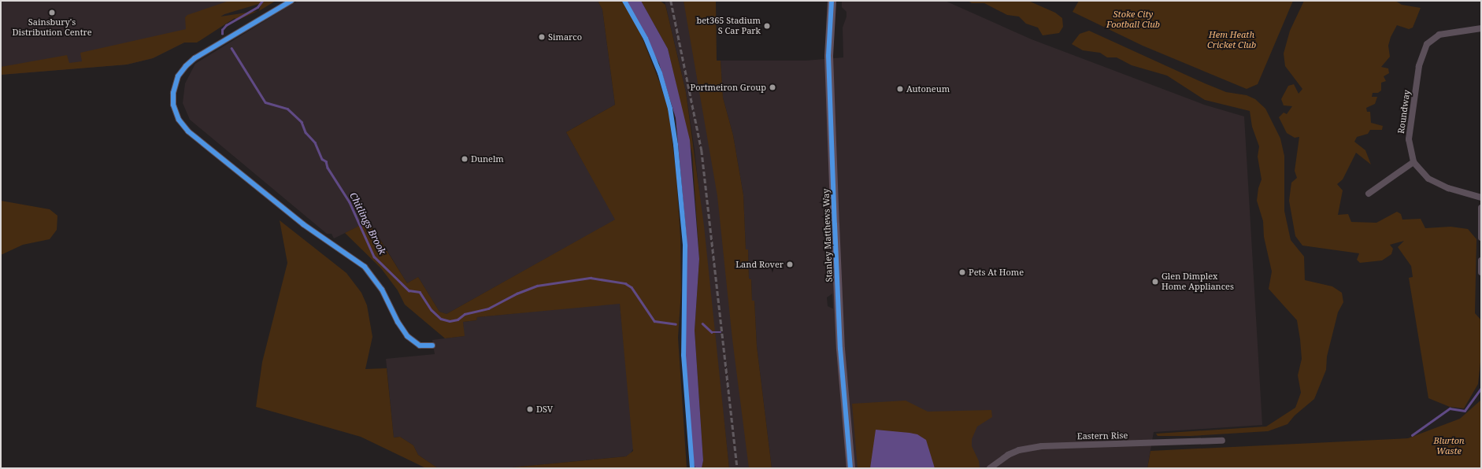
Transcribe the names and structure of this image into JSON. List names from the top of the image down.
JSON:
{
  "streets": {
    "main road": ["Stanley Matthews Way"],
    "street": ["Roundway", "Eastern Rise"]
  },
  "water": ["Chitlings Brook"],
  "parks": ["Stoke City Football Club", "Hem Heath Cricket Club", "Blurton Waste"],
  "places": [
    "Sainsbury's Distribution Centre",
    "bet365 Stadium S Car Park",
    "Simarco",
    "Portmeiron Group",
    "Autoneum",
    "Dunelm",
    "Land Rover",
    "Pets At Home",
    "Glen Dimplex Home Appliances",
    "DSV"
  ]
}
